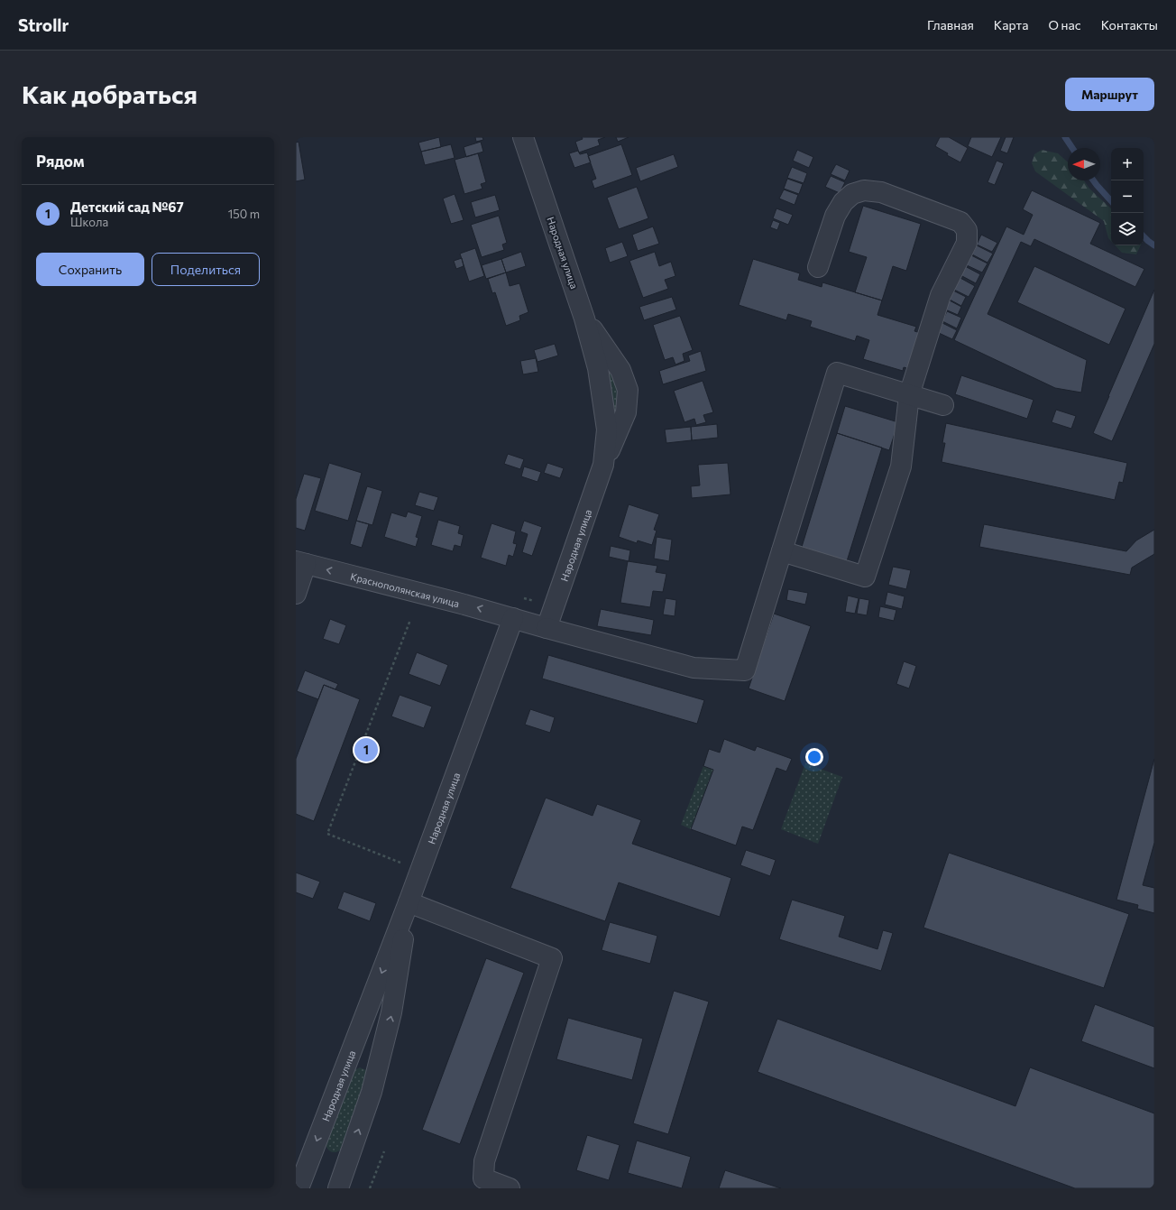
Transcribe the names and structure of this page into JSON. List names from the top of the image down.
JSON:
{
  "streets": {
    "street": ["Народная улица", "Краснополянская улица"]
  },
  "crossings": [
    ["Народная улица", "Краснополянская улица"]
  ],
  "one_way": ["Краснополянская улица"],
  "north": "left",
  "page": {
    "header": "Strollr",
    "nav": [
      "Главная",
      "Карта",
      "О нас",
      "Контакты"
    ],
    "buttons": [
      "Маршрут",
      ["Сохранить", "Поделиться"]
    ],
    "title": "Как добраться",
    "heading": "Рядом",
    "map_buttons": ["+", "−"],
    "list": [
      {
        "mark": "1",
        "name": "Детский сад №67",
        "note": "Школа",
        "value": "150 m"
      }
    ],
    "pins": "1"
  }
}
